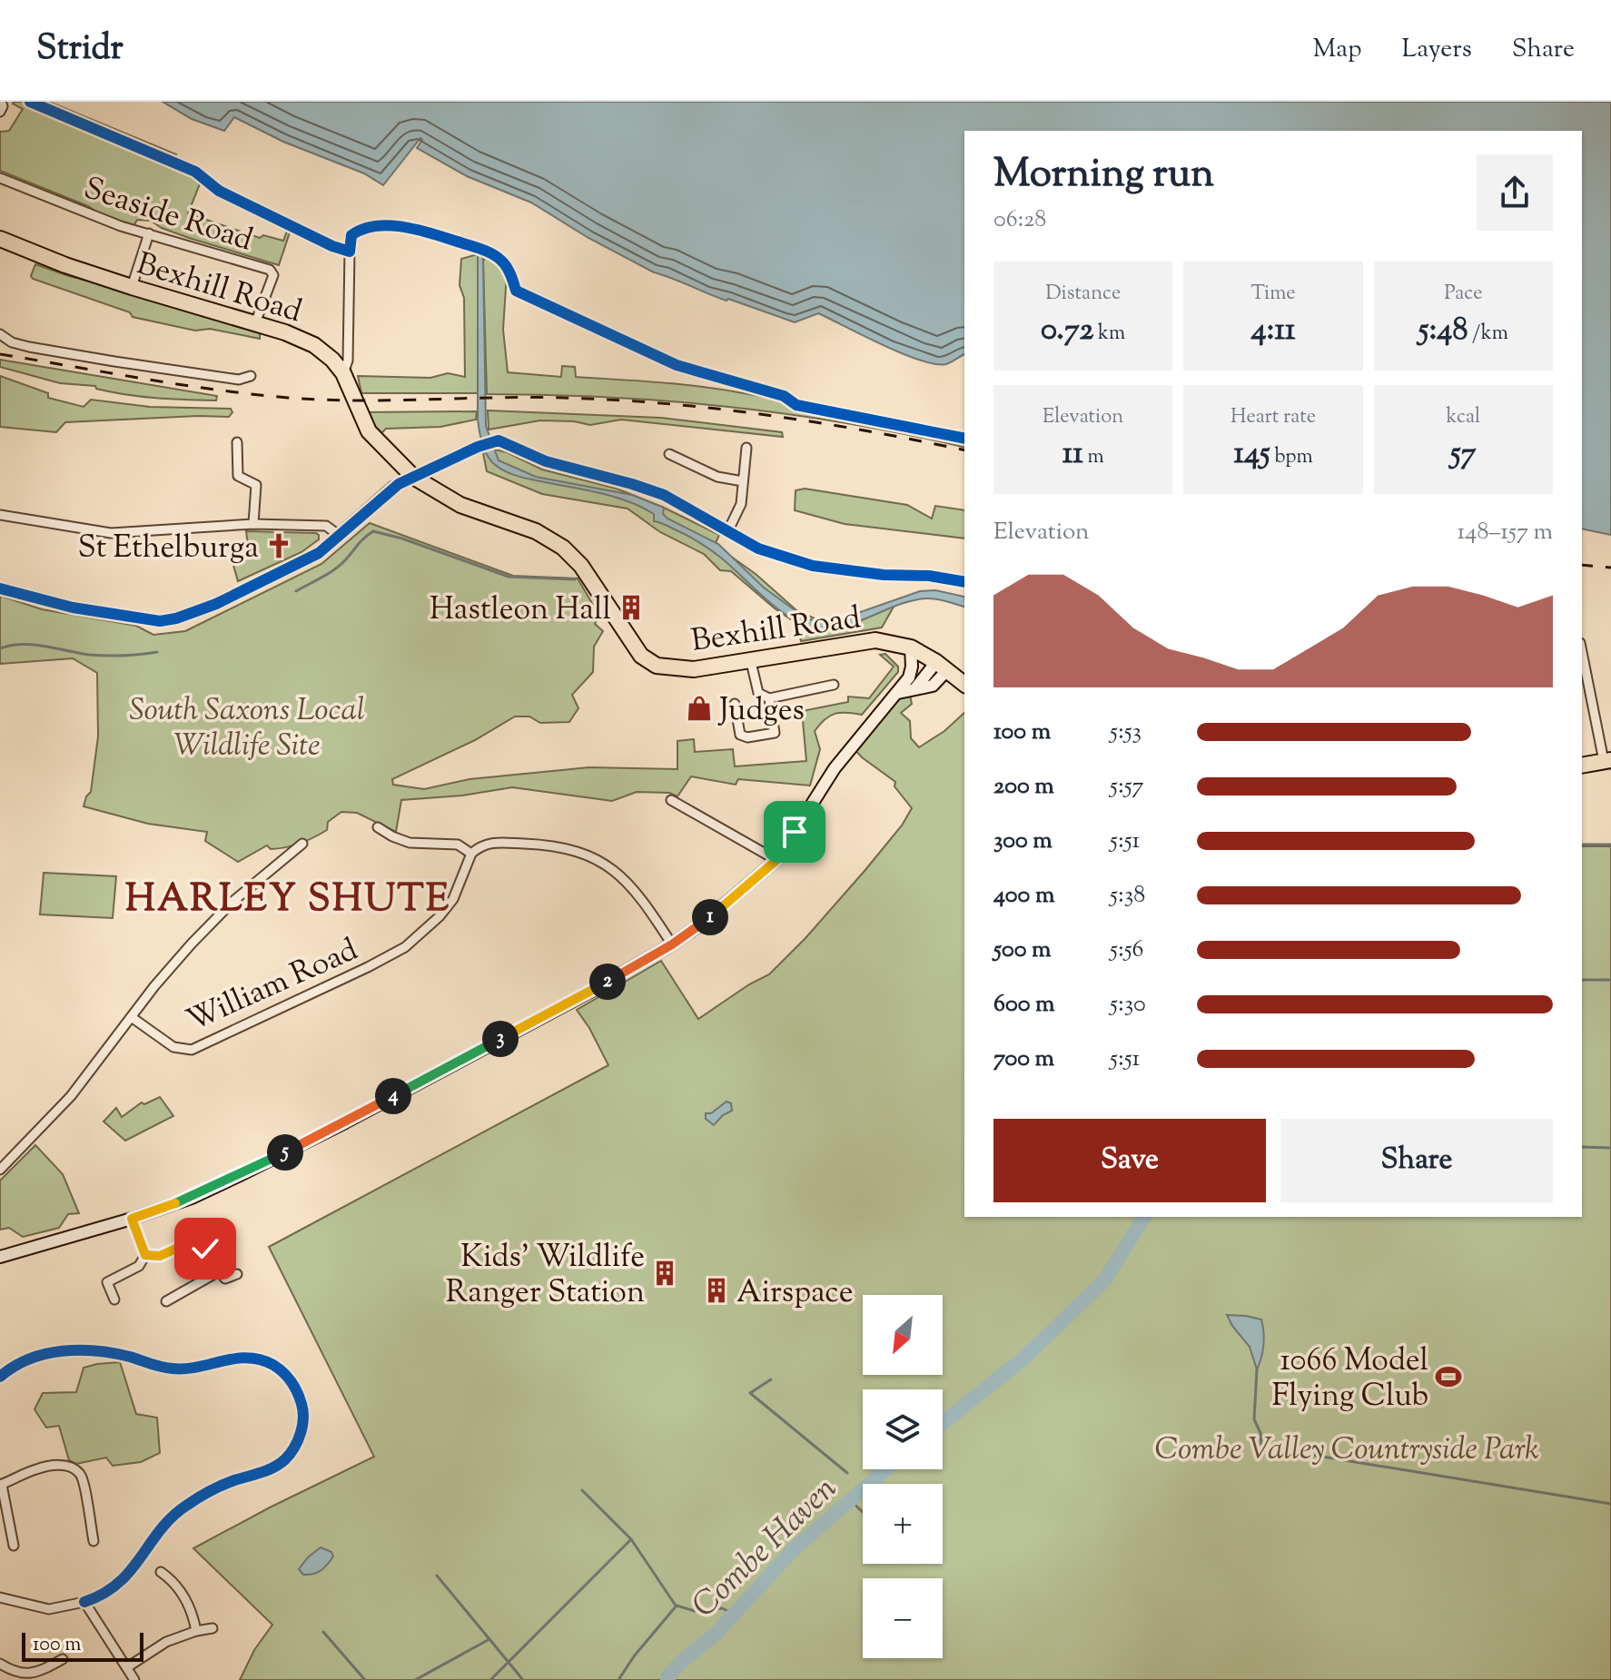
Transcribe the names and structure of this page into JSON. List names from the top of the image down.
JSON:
{
  "streets": {
    "highway": ["Bexhill Road"],
    "street": ["Seaside Road", "William Road"]
  },
  "crossings": [
    ["Seaside Road", "Bexhill Road"]
  ],
  "districts": ["HARLEY SHUTE"],
  "water": ["Combe Haven"],
  "parks": ["South Saxons Local Wildlife Site", "Combe Valley Countryside Park"],
  "places": {
    "church": ["St Ethelburga"],
    "building": ["Hastleon Hall", "Kids' Wildlife Ranger Station", "Airspace"],
    "shop": ["Judges"],
    "sports": ["1066 Model Flying Club"]
  },
  "scale_bar": "100 m",
  "north": "bottom left",
  "page": {
    "header": "Stridr",
    "nav": ["Map", "Layers", "Share"],
    "heading": ["Morning run", "06:28"],
    "stats": [
      ["Distance", "0.72 km"],
      ["Time", "4:11"],
      ["Pace", "5:48 /km"],
      ["Elevation", "11 m"],
      ["Heart rate", "145 bpm"],
      ["kcal", "57"]
    ],
    "chart": ["Elevation", "148–157 m"],
    "list": [
      {
        "name": "100 m",
        "note": "5:53"
      },
      {
        "name": "200 m",
        "note": "5:57"
      },
      {
        "name": "300 m",
        "note": "5:51"
      },
      {
        "name": "400 m",
        "note": "5:38"
      },
      {
        "name": "500 m",
        "note": "5:56"
      },
      {
        "name": "600 m",
        "note": "5:30"
      },
      {
        "name": "700 m",
        "note": "5:51"
      }
    ],
    "pins": [
      "1",
      "2",
      "3",
      "4",
      "5"
    ],
    "buttons": ["Save", "Share"],
    "map_buttons": ["+", "−"],
    "scale": "100 m"
  }
}
